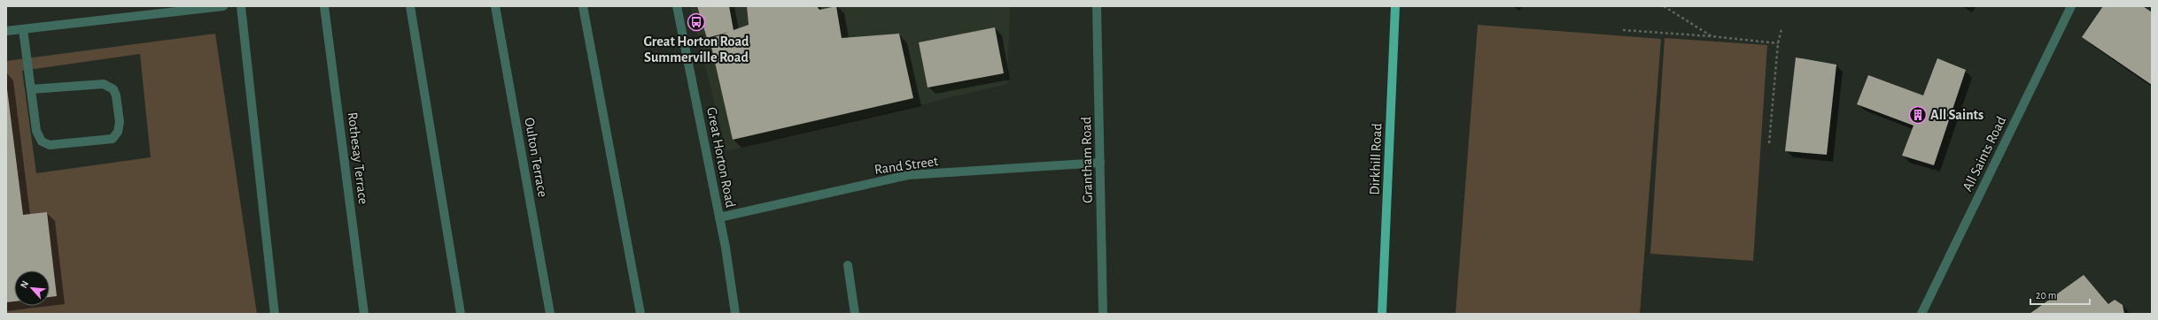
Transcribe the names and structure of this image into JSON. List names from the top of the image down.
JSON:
{
  "streets": {
    "main road": ["Dirkhill Road"],
    "street": [
      "All Saints Road",
      "Oulton Terrace",
      "Great Horton Road",
      "Rothesay Terrace",
      "Grantham Road",
      "Rand Street"
    ]
  },
  "crossings": [
    ["Great Horton Road", "Rand Street"],
    ["Grantham Road", "Rand Street"]
  ],
  "places": {
    "bus stop": ["Great Horton Road Summerville Road"],
    "building": ["All Saints"]
  },
  "scale_bar": "20 m",
  "north": "top left"
}
